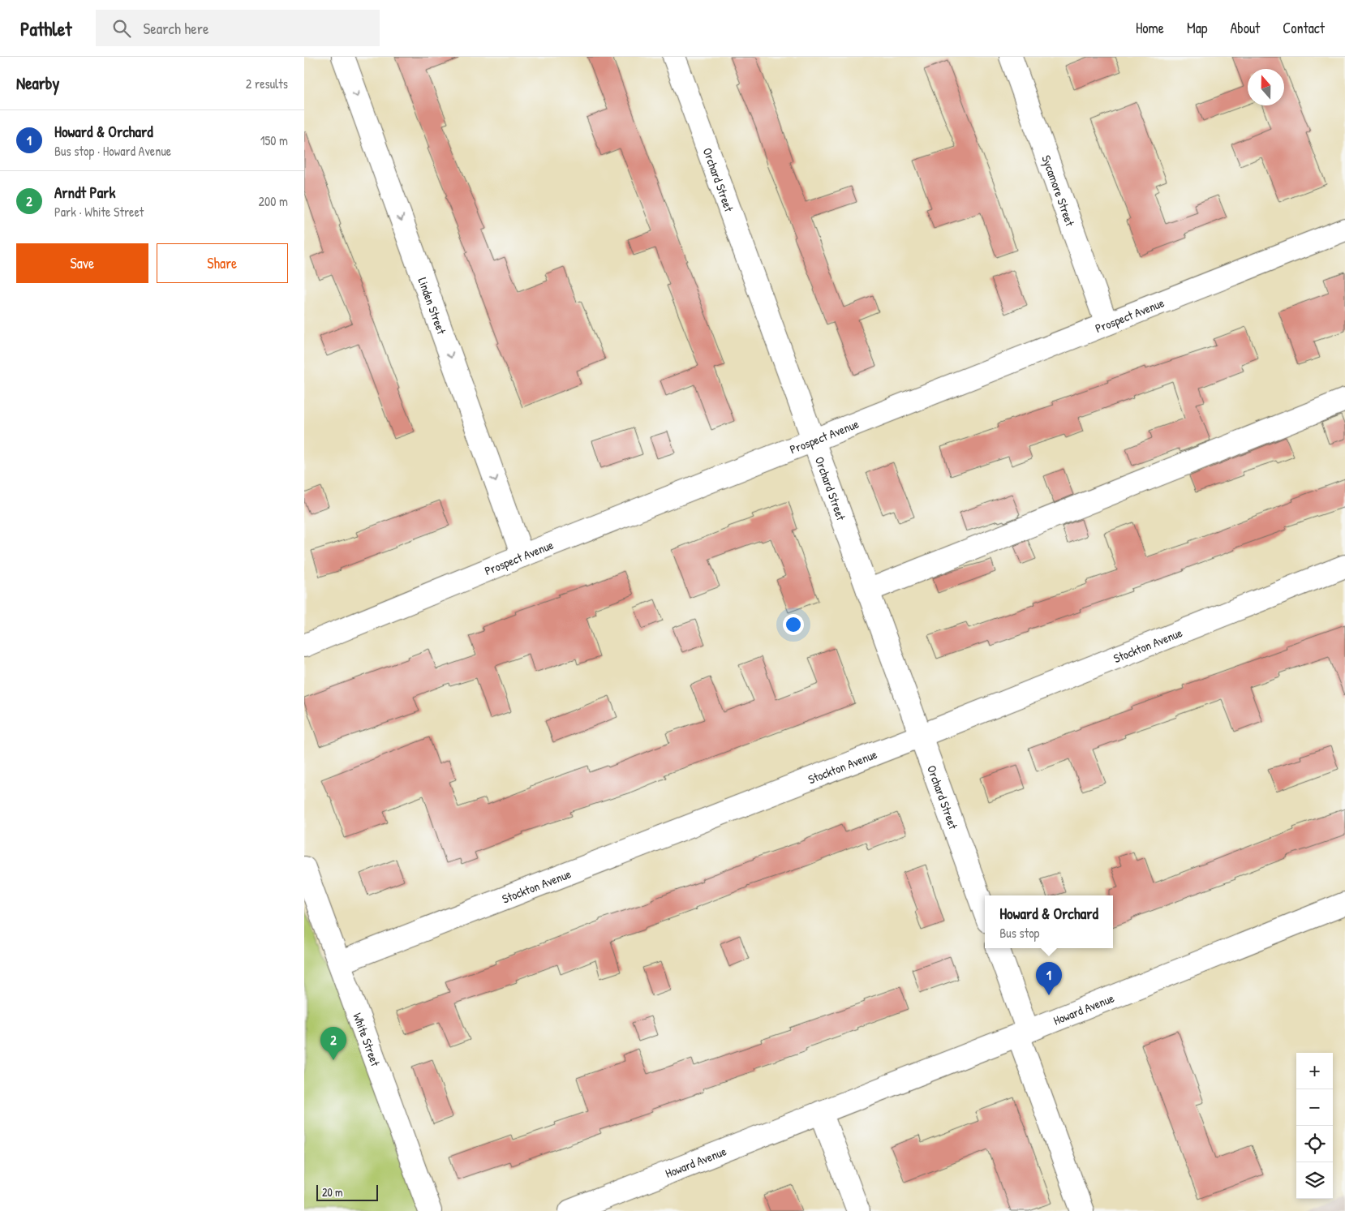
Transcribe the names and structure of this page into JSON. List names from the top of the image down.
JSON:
{
  "streets": {
    "street": [
      "Orchard Street",
      "Sycamore Street",
      "Linden Street",
      "Prospect Avenue",
      "Stockton Avenue",
      "Howard Avenue",
      "White Street"
    ]
  },
  "crossings": [
    ["Orchard Street", "Prospect Avenue"],
    ["Orchard Street", "Stockton Avenue"],
    ["Sycamore Street", "Prospect Avenue"],
    ["Linden Street", "Prospect Avenue"],
    ["Stockton Avenue", "White Street"]
  ],
  "one_way": ["Linden Street"],
  "scale_bar": "20 m",
  "north": "top",
  "page": {
    "header": "Pathlet",
    "search": "Search here",
    "nav": [
      "Home",
      "Map",
      "About",
      "Contact"
    ],
    "heading": ["Nearby", "2 results"],
    "list": [
      {
        "mark": "1",
        "name": "Howard & Orchard",
        "note": "Bus stop · Howard Avenue",
        "value": "150 m"
      },
      {
        "mark": "2",
        "name": "Arndt Park",
        "note": "Park · White Street",
        "value": "200 m"
      }
    ],
    "buttons": ["Save", "Share"],
    "popup": ["Howard & Orchard", "Bus stop"],
    "pins": ["1", "2"],
    "map_buttons": ["+", "−"],
    "scale": "20 m"
  }
}
